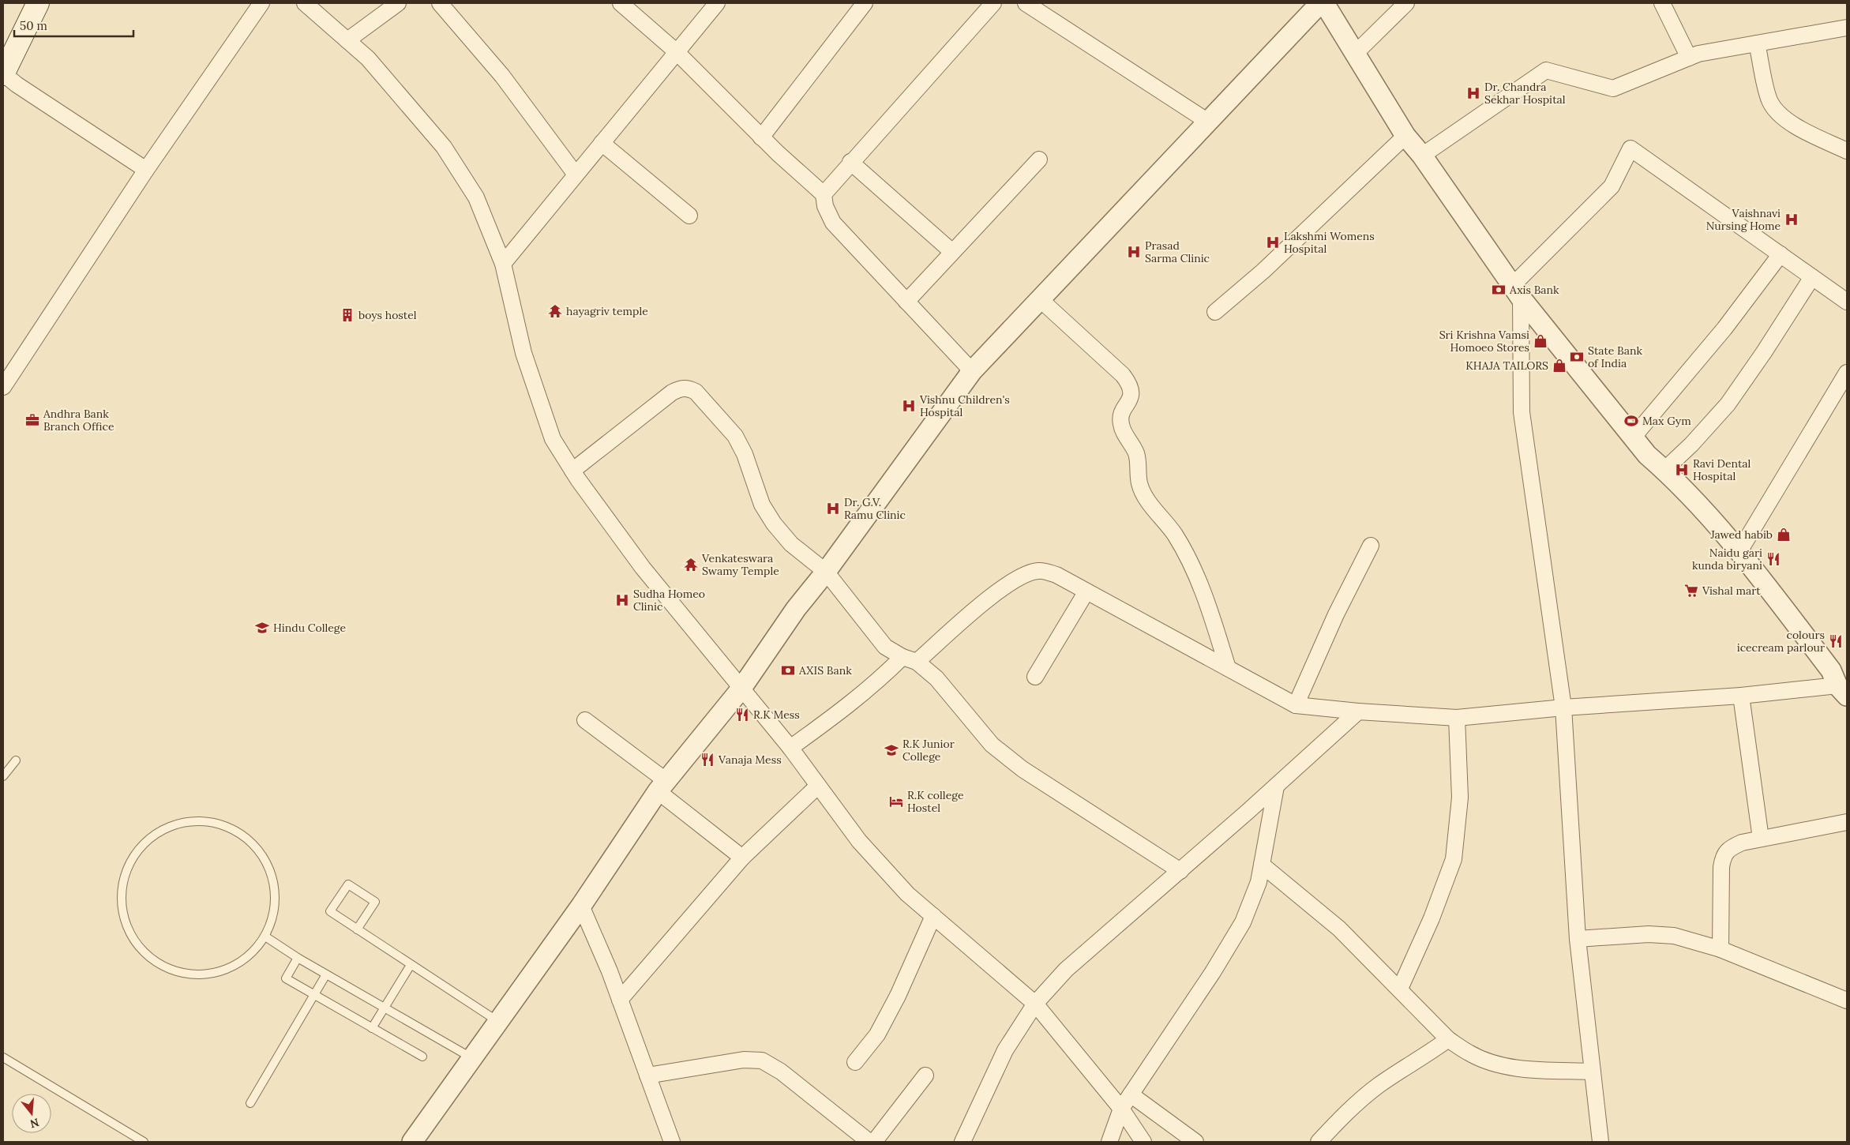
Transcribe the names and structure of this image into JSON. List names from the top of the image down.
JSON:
{
  "places": {
    "hospital": [
      "Dr. Chandra Sekhar Hospital",
      "Vaishnavi Nursing Home",
      "Lakshmi Womens Hospital",
      "Prasad Sarma Clinic",
      "Vishnu Children's Hospital",
      "Ravi Dental Hospital",
      "Dr. G.V. Ramu Clinic",
      "Sudha Homeo Clinic"
    ],
    "bank": ["Axis Bank", "State Bank of India", "AXIS Bank"],
    "temple": ["hayagriv temple", "Venkateswara Swamy Temple"],
    "building": ["boys hostel"],
    "shop": ["Sri Krishna Vamsi Homoeo Stores", "KHAJA TAILORS", "Jawed habib"],
    "office": ["Andhra Bank Branch Office"],
    "sports": ["Max Gym"],
    "restaurant": [
      "Naidu gari kunda biryani",
      "colours icecream parlour",
      "R.K Mess",
      "Vanaja Mess"
    ],
    "supermarket": ["Vishal mart"],
    "school or university": ["Hindu College", "R.K Junior College"],
    "hotel": ["R.K college Hostel"]
  },
  "scale_bar": "50 m",
  "north": "bottom"
}
